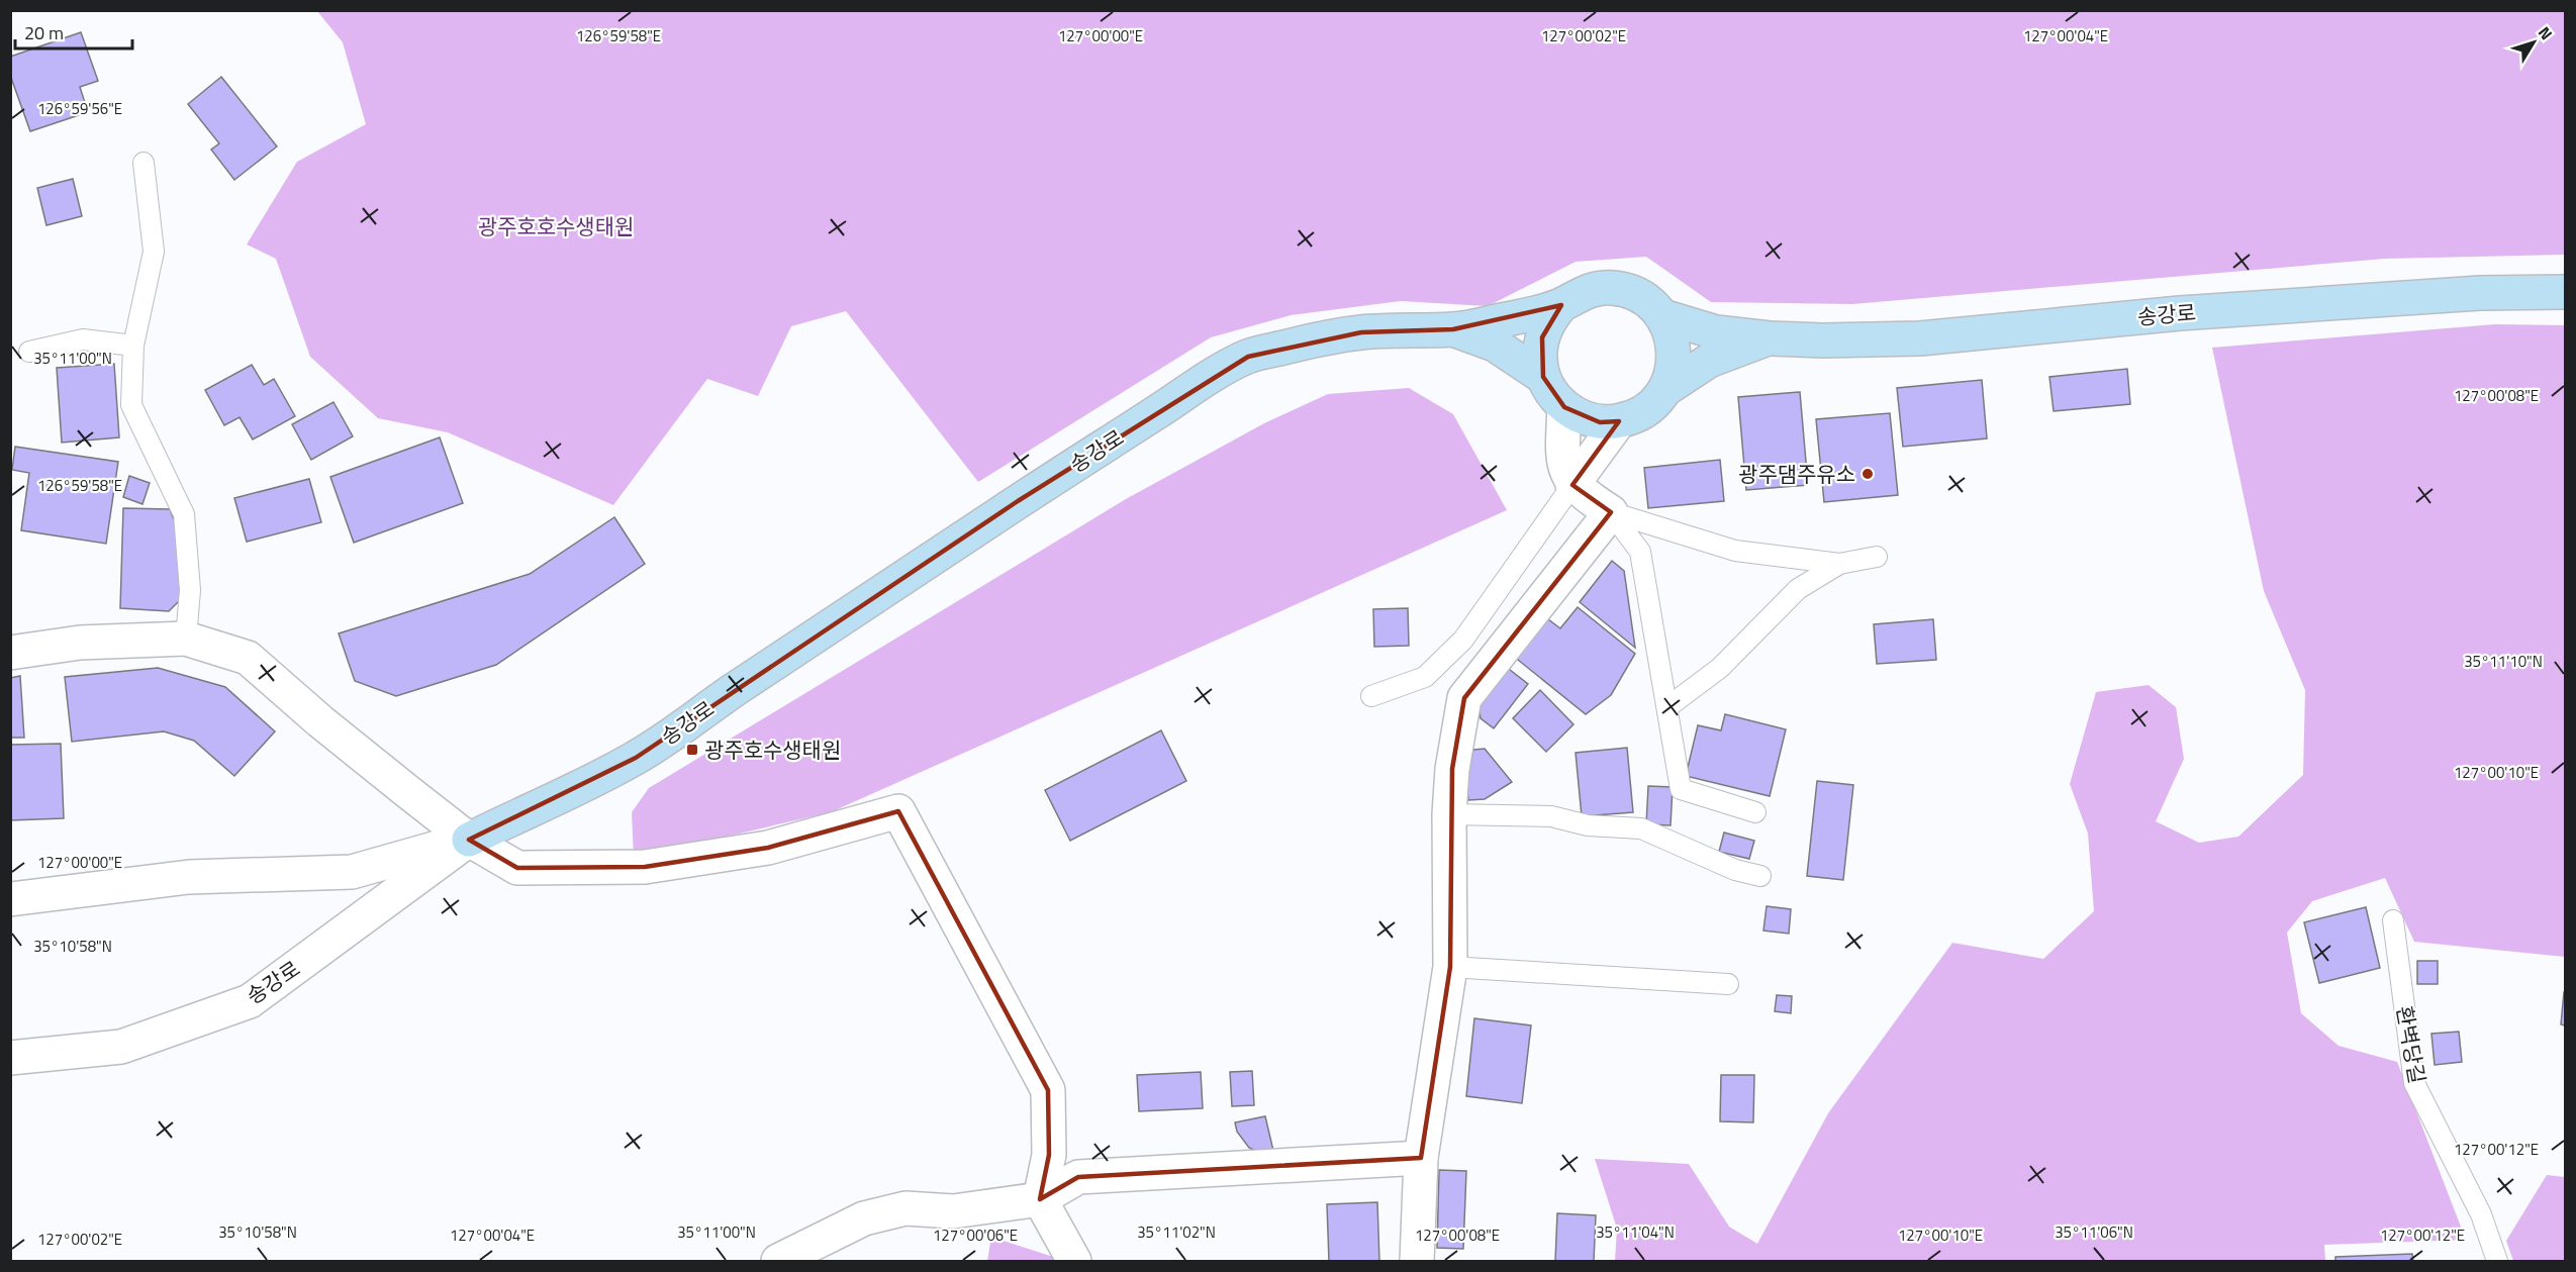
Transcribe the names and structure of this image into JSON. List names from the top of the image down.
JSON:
{
  "streets": {
    "main road": ["송강로"],
    "lane": ["환벽당길"]
  },
  "parks": ["광주호호수생태원"],
  "places": {
    "other": ["광주댐주유소"],
    "transit": ["광주호수생태원"]
  },
  "scale_bar": "20 m",
  "north": "top right",
  "coordinates": [
    "126°59'58\"E",
    "127°00'00\"E",
    "127°00'02\"E",
    "127°00'04\"E",
    "126°59'56\"E",
    "35°11'00\"N",
    "127°00'08\"E",
    "35°11'10\"N",
    "127°00'10\"E",
    "35°10'58\"N",
    "127°00'12\"E",
    "35°11'02\"N",
    "35°11'04\"N",
    "35°11'06\"N",
    "127°00'06\"E"
  ]
}
